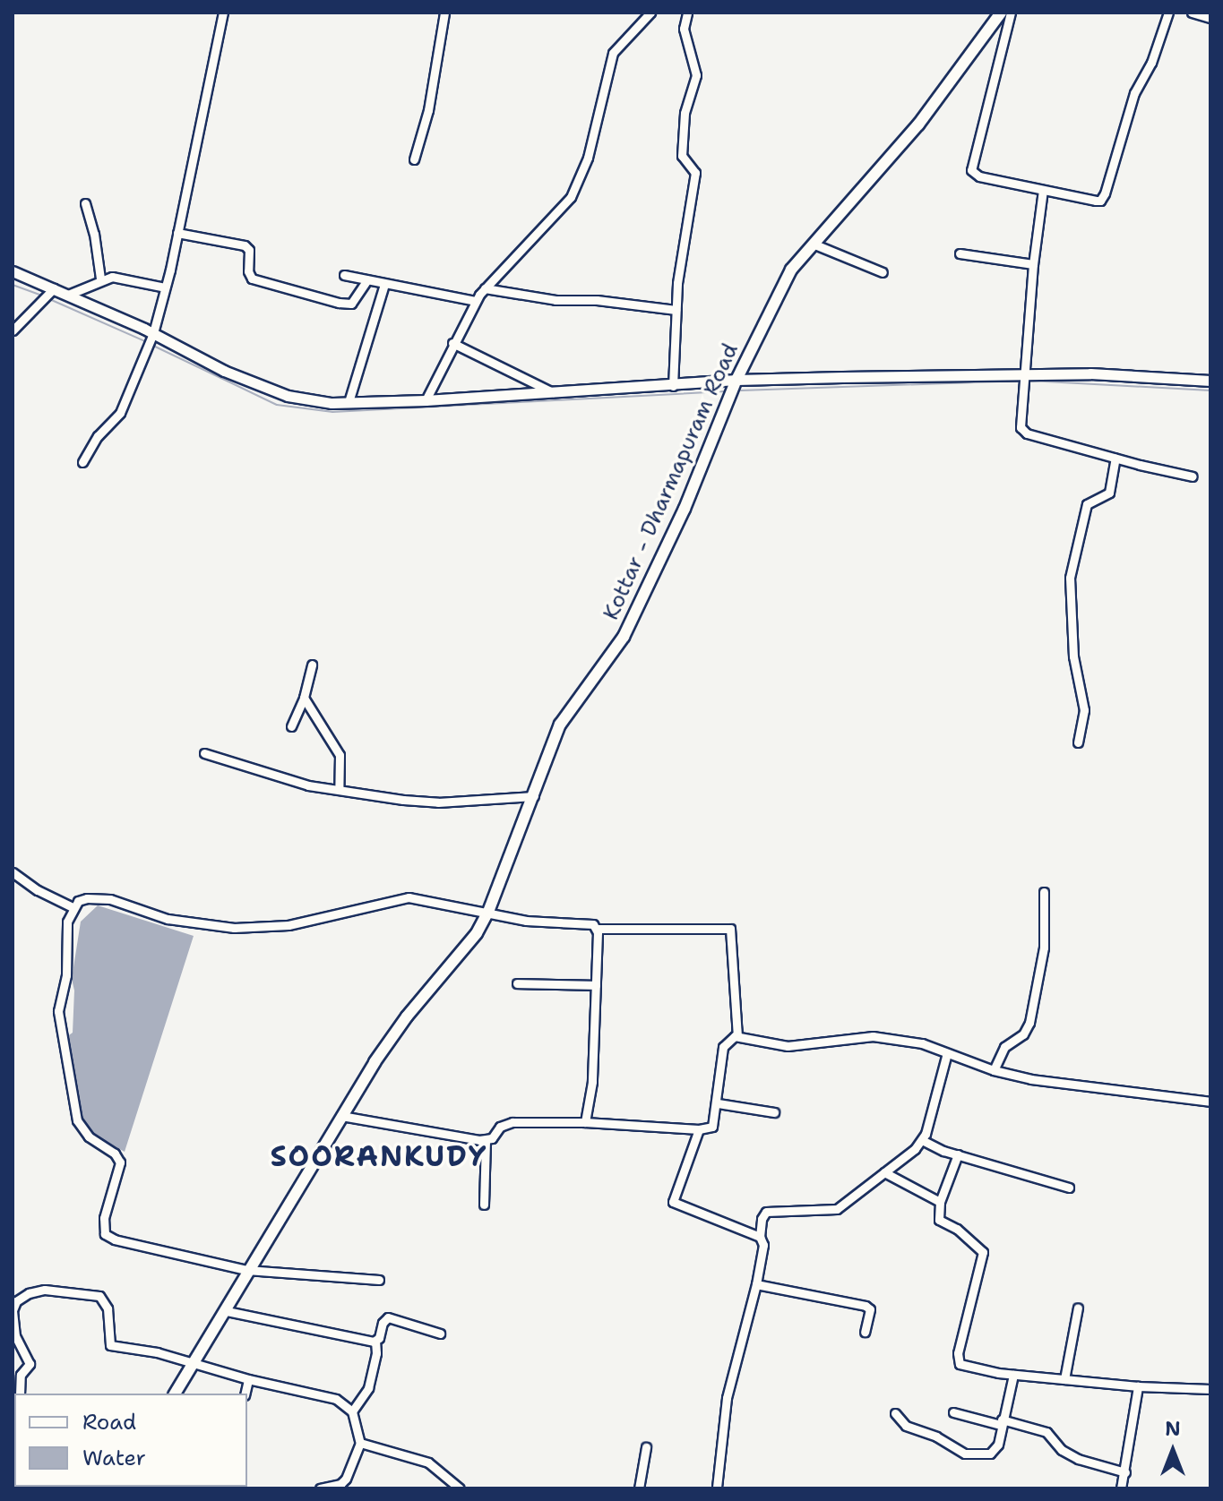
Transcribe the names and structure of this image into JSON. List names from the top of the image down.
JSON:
{
  "streets": {
    "main road": ["Kottar - Dharmapuram Road"]
  },
  "districts": ["SOORANKUDY"],
  "legend": ["Road", "Water"],
  "north": "top"
}
